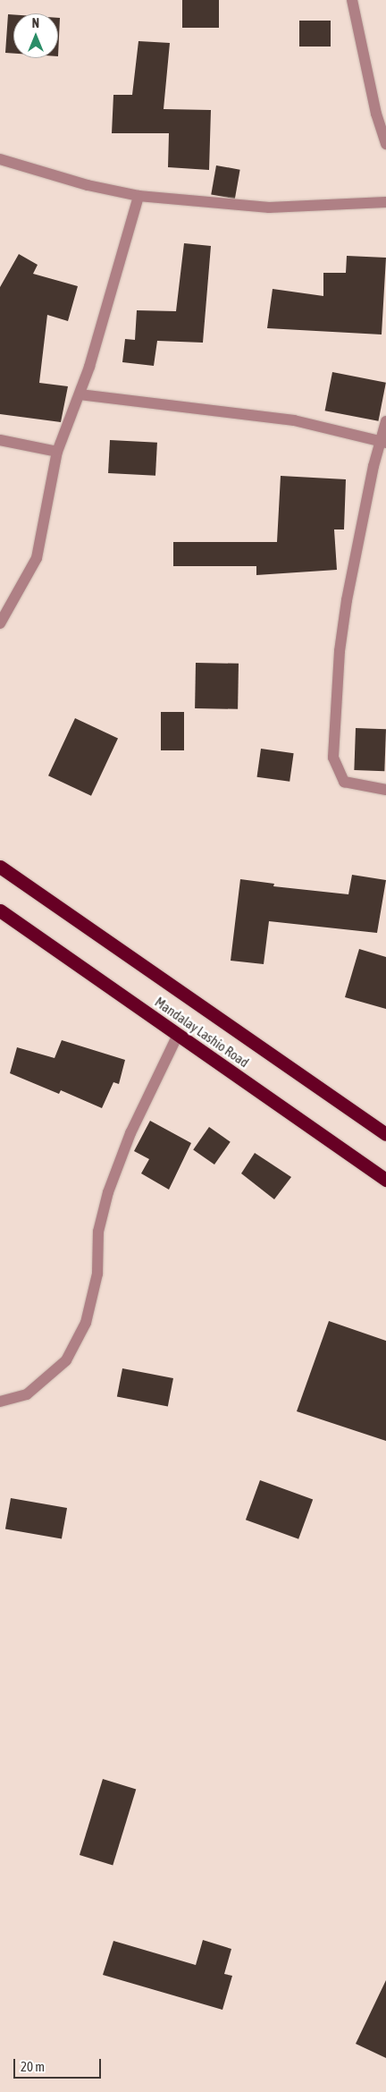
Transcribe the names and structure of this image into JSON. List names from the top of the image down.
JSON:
{
  "streets": {
    "highway": ["Mandalay Lashio Road"]
  },
  "scale_bar": "20 m",
  "north": "top"
}
